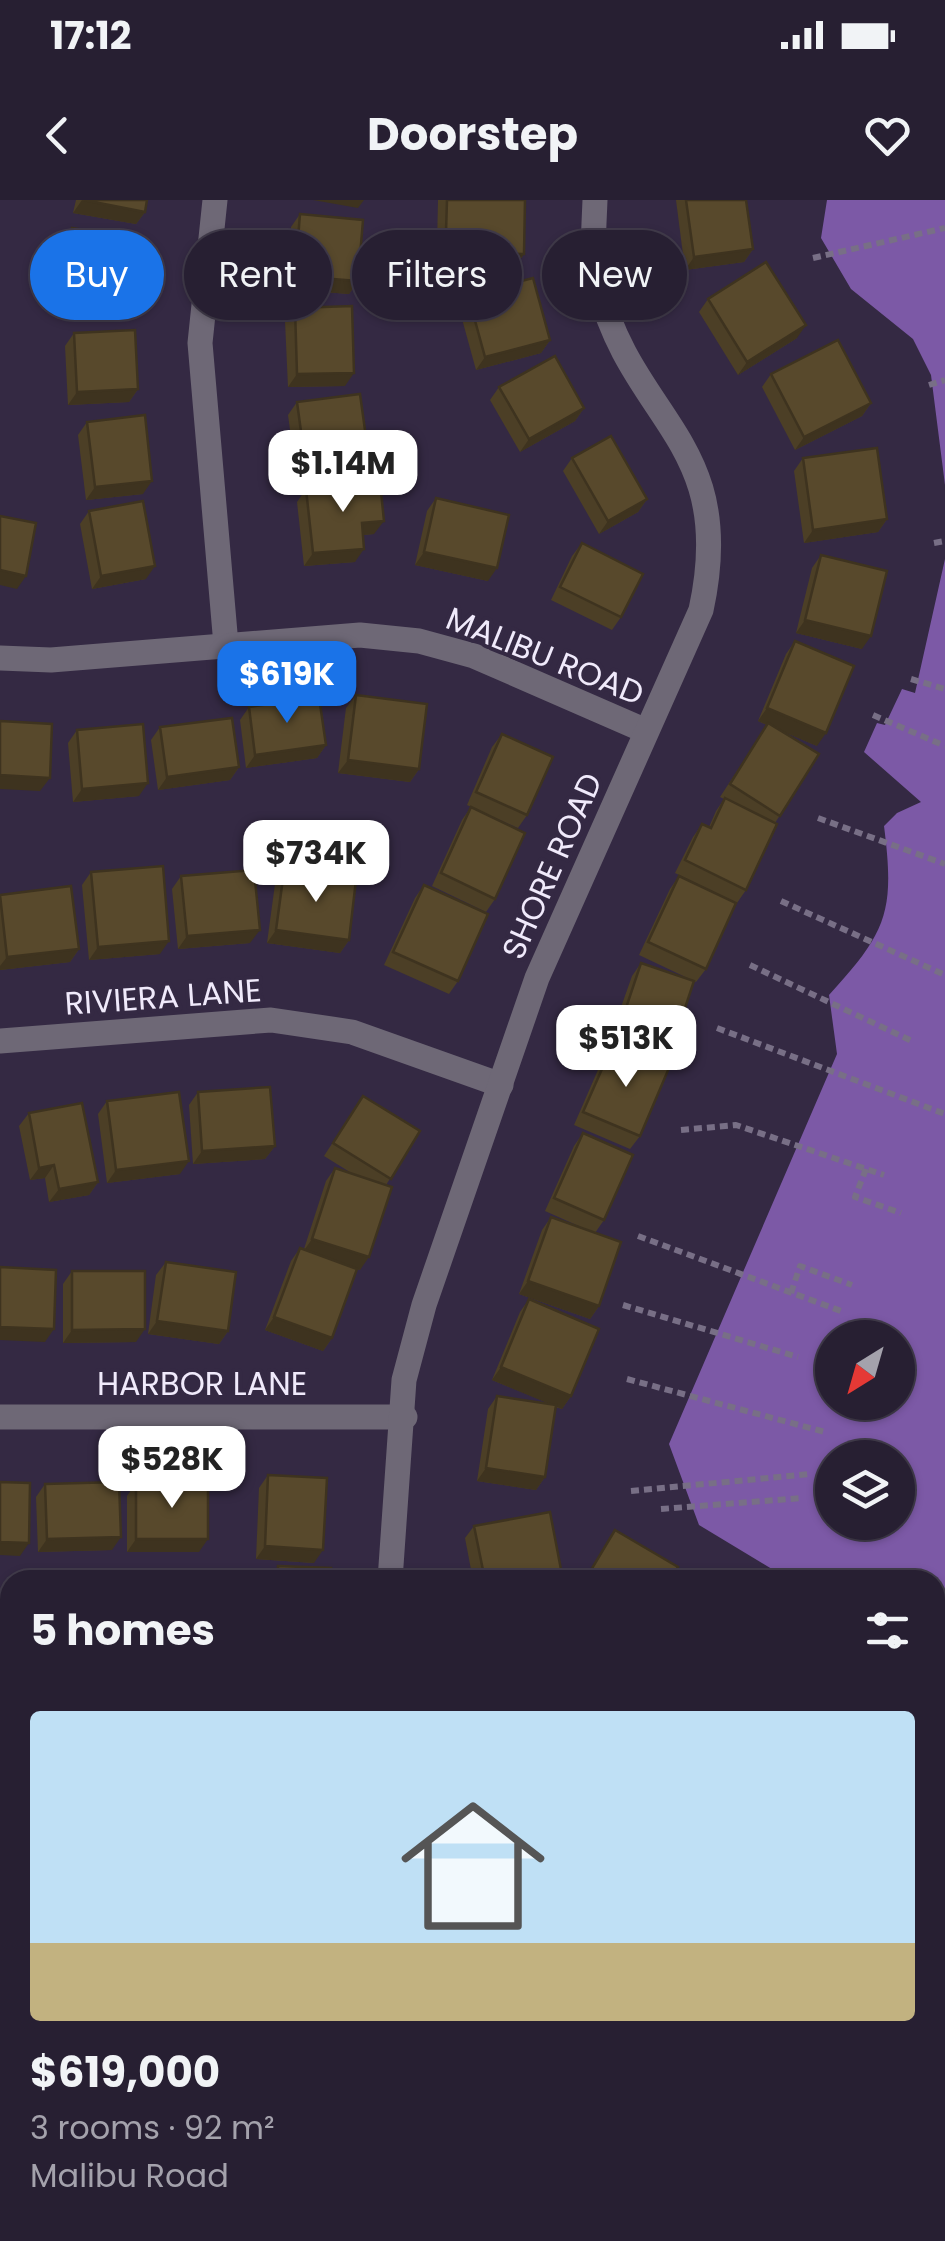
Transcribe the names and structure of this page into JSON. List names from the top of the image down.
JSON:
{
  "streets": {
    "street": [
      "MALIBU ROAD",
      "SHORE ROAD",
      "RIVIERA LANE",
      "HARBOR LANE"
    ]
  },
  "crossings": [
    ["MALIBU ROAD", "SHORE ROAD"],
    ["SHORE ROAD", "RIVIERA LANE"],
    ["SHORE ROAD", "HARBOR LANE"]
  ],
  "north": "bottom left",
  "page": {
    "status": "17:12",
    "header": "Doorstep",
    "chip": [
      "Buy",
      "Rent",
      "Filters",
      "New"
    ],
    "price": [
      "$1.14M",
      "$619K",
      "$734K",
      "$513K",
      "$528K"
    ],
    "heading": "5 homes",
    "list": [
      {
        "name": "$619,000",
        "note": "3 rooms · 92 m² · Malibu Road"
      }
    ]
  }
}
